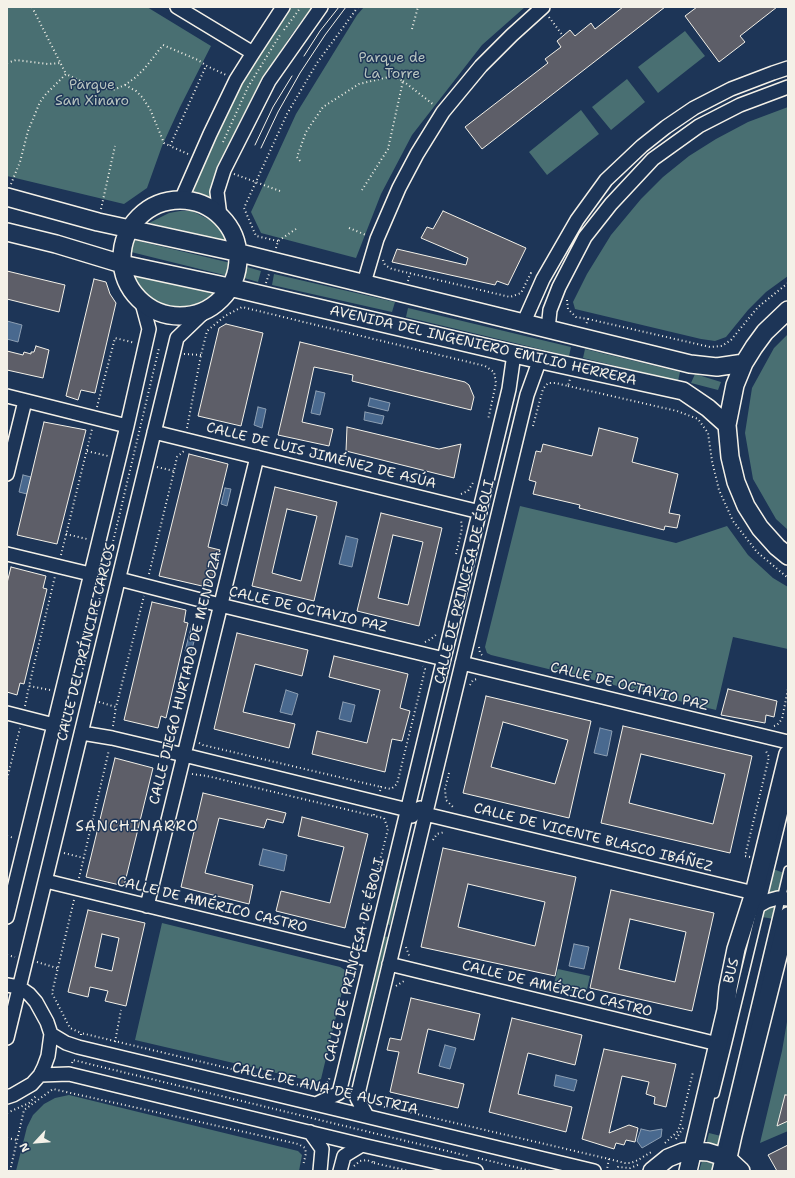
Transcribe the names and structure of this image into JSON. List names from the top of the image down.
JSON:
{
  "streets": {
    "street": [
      "AVENIDA DEL INGENIERO EMILIO HERRERA",
      "CALLE DE LUIS JIMÉNEZ DE ASÚA",
      "CALLE DE PRINCESA DE ÉBOLI",
      "CALLE DE OCTAVIO PAZ",
      "CALLE DEL PRÍNCIPE CARLOS",
      "CALLE DIEGO HURTADO DE MENDOZA",
      "CALLE DE VICENTE BLASCO IBÁÑEZ",
      "CALLE DE AMÉRICO CASTRO",
      "CALLE DE ANA DE AUSTRIA"
    ],
    "lane": ["BUS"]
  },
  "crossings": [
    ["AVENIDA DEL INGENIERO EMILIO HERRERA", "CALLE DE PRINCESA DE ÉBOLI"],
    ["CALLE DE LUIS JIMÉNEZ DE ASÚA", "CALLE DE PRINCESA DE ÉBOLI"],
    ["CALLE DE LUIS JIMÉNEZ DE ASÚA", "CALLE DEL PRÍNCIPE CARLOS"],
    ["CALLE DE LUIS JIMÉNEZ DE ASÚA", "CALLE DIEGO HURTADO DE MENDOZA"],
    ["CALLE DE PRINCESA DE ÉBOLI", "CALLE DE OCTAVIO PAZ"],
    ["CALLE DE PRINCESA DE ÉBOLI", "CALLE DE VICENTE BLASCO IBÁÑEZ"],
    ["CALLE DE PRINCESA DE ÉBOLI", "CALLE DE AMÉRICO CASTRO"],
    ["CALLE DE PRINCESA DE ÉBOLI", "CALLE DE ANA DE AUSTRIA"],
    ["CALLE DE OCTAVIO PAZ", "CALLE DEL PRÍNCIPE CARLOS"],
    ["CALLE DE OCTAVIO PAZ", "CALLE DIEGO HURTADO DE MENDOZA"],
    ["CALLE DEL PRÍNCIPE CARLOS", "CALLE DE AMÉRICO CASTRO"],
    ["CALLE DIEGO HURTADO DE MENDOZA", "CALLE DE AMÉRICO CASTRO"],
    ["CALLE DE VICENTE BLASCO IBÁÑEZ", "BUS"]
  ],
  "districts": ["SANCHINARRO"],
  "parks": ["Parque de La Torre", "Parque San Xinaro"],
  "north": "bottom left"
}
